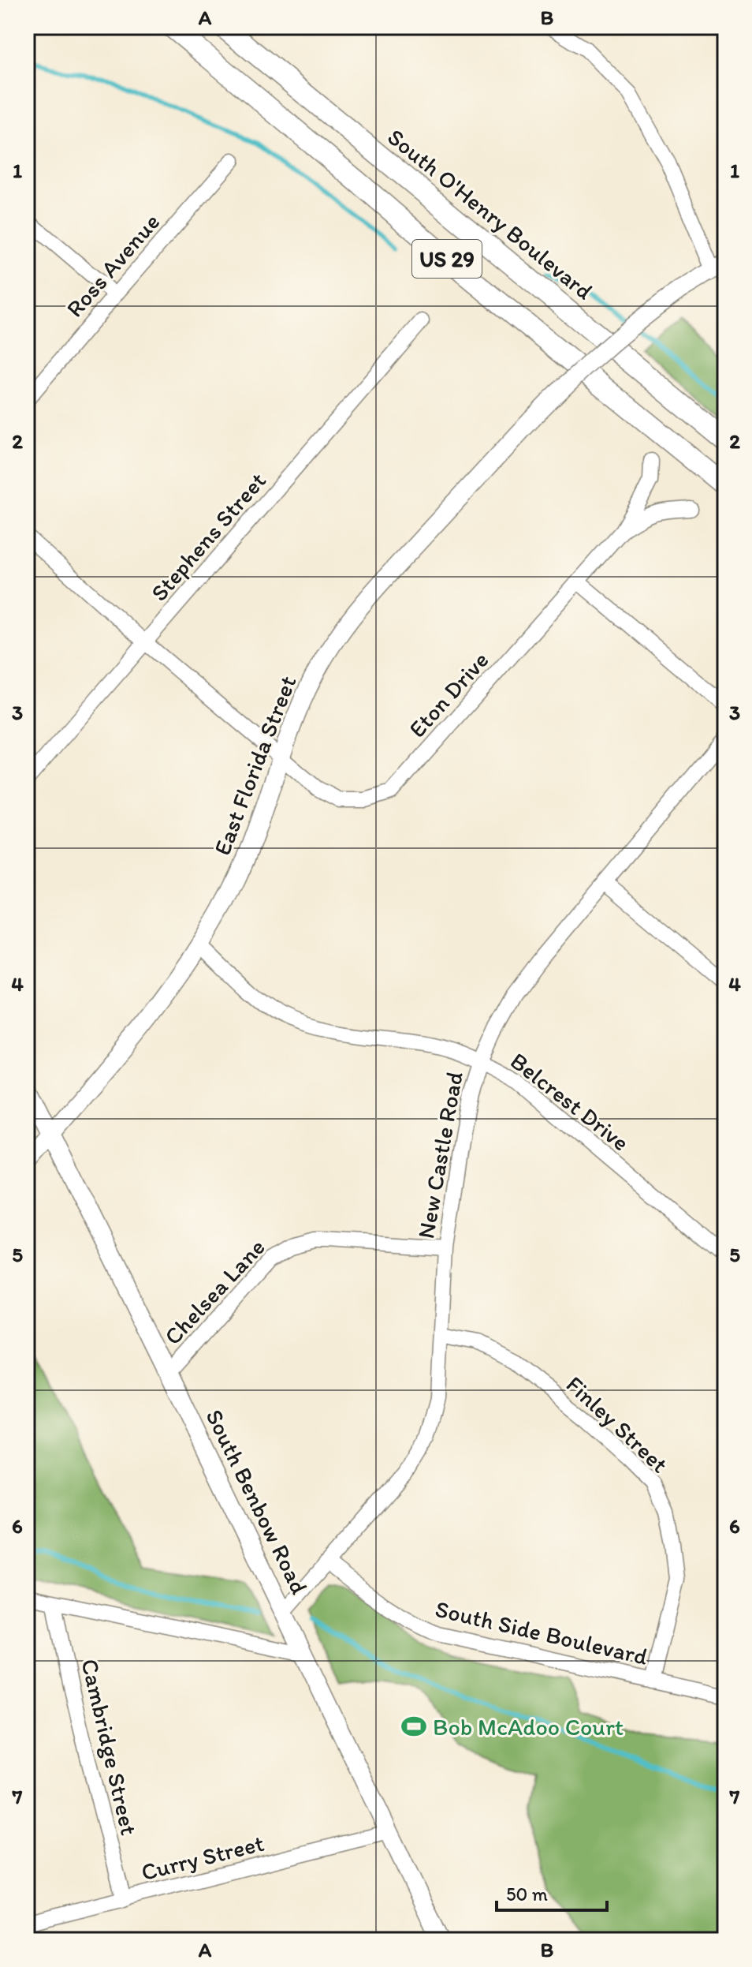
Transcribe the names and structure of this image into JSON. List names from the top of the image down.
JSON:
{
  "streets": {
    "highway": ["South O'Henry Boulevard", "US 29"],
    "main road": ["East Florida Street", "South Benbow Road"],
    "street": [
      "Ross Avenue",
      "Stephens Street",
      "Eton Drive",
      "Belcrest Drive",
      "New Castle Road",
      "Chelsea Lane",
      "Finley Street",
      "South Side Boulevard",
      "Cambridge Street",
      "Curry Street"
    ]
  },
  "crossings": [
    ["Stephens Street", "Eton Drive"],
    ["Eton Drive", "East Florida Street"],
    ["East Florida Street", "Belcrest Drive"],
    ["East Florida Street", "South Benbow Road"],
    ["Belcrest Drive", "New Castle Road"],
    ["New Castle Road", "Chelsea Lane"],
    ["New Castle Road", "Finley Street"],
    ["New Castle Road", "South Benbow Road"],
    ["New Castle Road", "South Side Boulevard"],
    ["Chelsea Lane", "South Benbow Road"],
    ["Finley Street", "South Side Boulevard"],
    ["South Benbow Road", "Curry Street"],
    ["Cambridge Street", "Curry Street"]
  ],
  "places": {
    "sports": ["Bob McAdoo Court"]
  },
  "scale_bar": "50 m",
  "grid": {
    "columns": ["A", "B"],
    "rows": [
      "1",
      "2",
      "3",
      "4",
      "5",
      "6",
      "7"
    ]
  }
}
